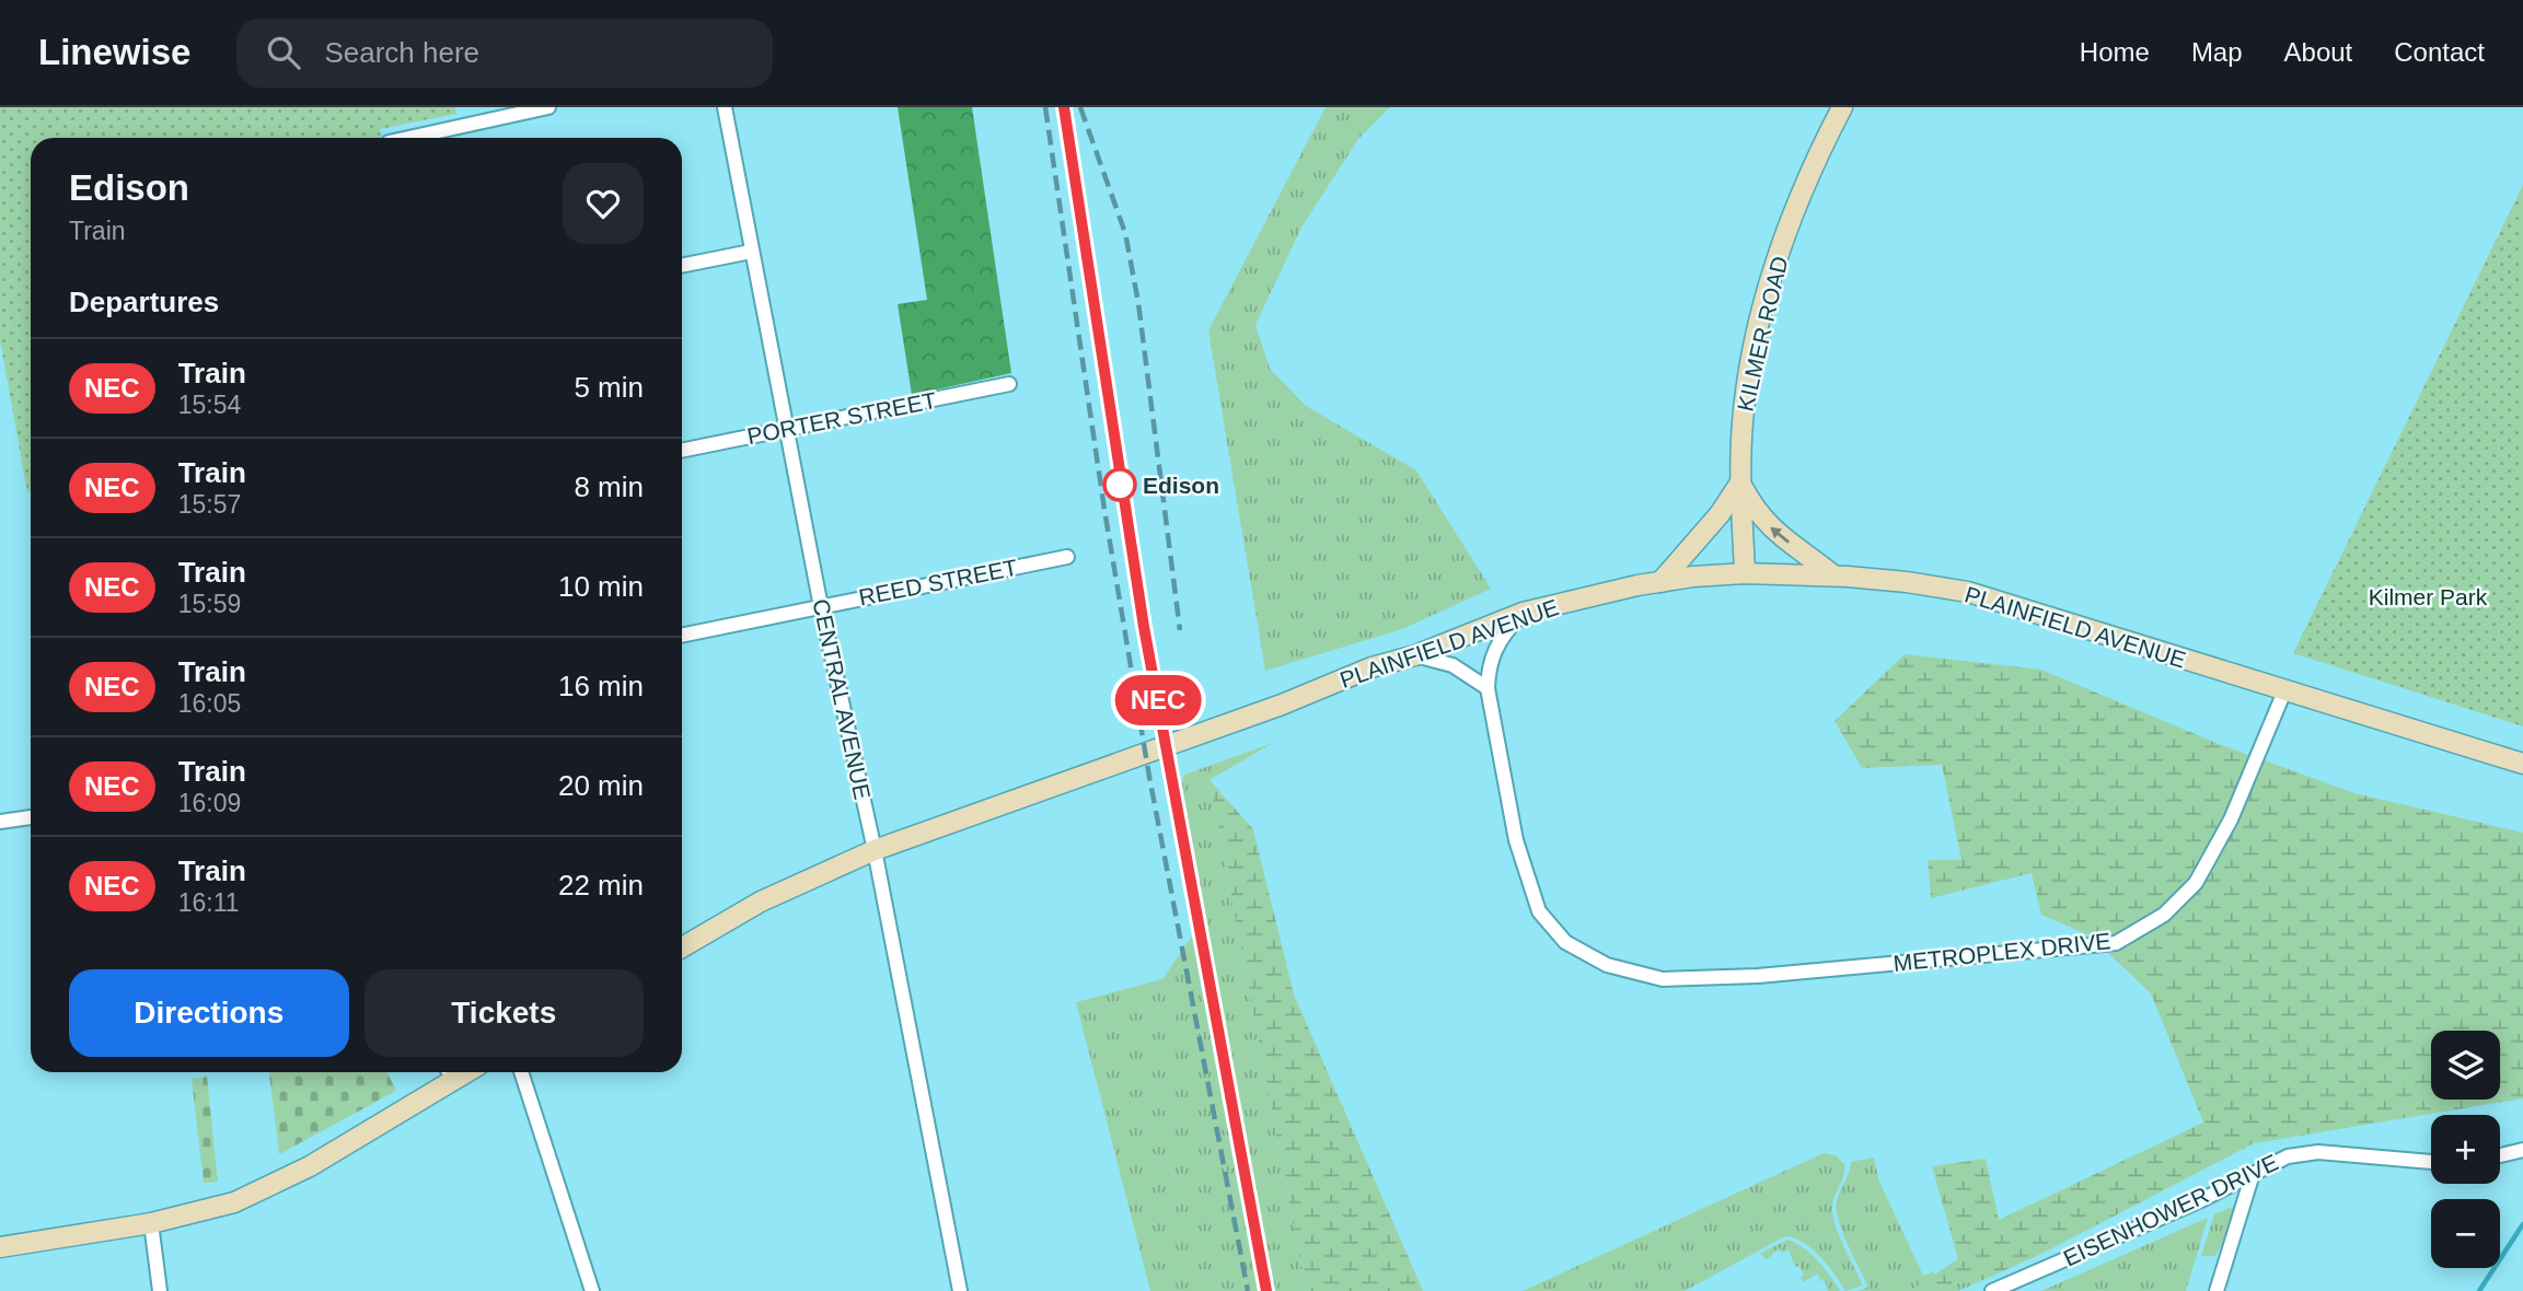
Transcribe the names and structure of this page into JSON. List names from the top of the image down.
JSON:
{
  "streets": {
    "main road": ["KILMER ROAD", "PLAINFIELD AVENUE"],
    "street": [
      "PORTER STREET",
      "REED STREET",
      "CENTRAL AVENUE",
      "METROPLEX DRIVE",
      "EISENHOWER DRIVE"
    ]
  },
  "crossings": [
    ["KILMER ROAD", "PLAINFIELD AVENUE"],
    ["PORTER STREET", "CENTRAL AVENUE"],
    ["REED STREET", "CENTRAL AVENUE"],
    ["PLAINFIELD AVENUE", "CENTRAL AVENUE"],
    ["PLAINFIELD AVENUE", "METROPLEX DRIVE"]
  ],
  "parks": ["Kilmer Park"],
  "places": ["Edison"],
  "page": {
    "header": "Linewise",
    "search": "Search here",
    "nav": [
      "Home",
      "Map",
      "About",
      "Contact"
    ],
    "on_map": "NEC",
    "heading": [
      ["Edison", "Train"],
      "Departures"
    ],
    "list": [
      {
        "mark": "NEC",
        "name": "Train",
        "note": "15:54",
        "value": "5 min"
      },
      {
        "mark": "NEC",
        "name": "Train",
        "note": "15:57",
        "value": "8 min"
      },
      {
        "mark": "NEC",
        "name": "Train",
        "note": "15:59",
        "value": "10 min"
      },
      {
        "mark": "NEC",
        "name": "Train",
        "note": "16:05",
        "value": "16 min"
      },
      {
        "mark": "NEC",
        "name": "Train",
        "note": "16:09",
        "value": "20 min"
      },
      {
        "mark": "NEC",
        "name": "Train",
        "note": "16:11",
        "value": "22 min"
      }
    ],
    "buttons": ["Directions", "Tickets"],
    "map_buttons": ["+", "−"]
  }
}
